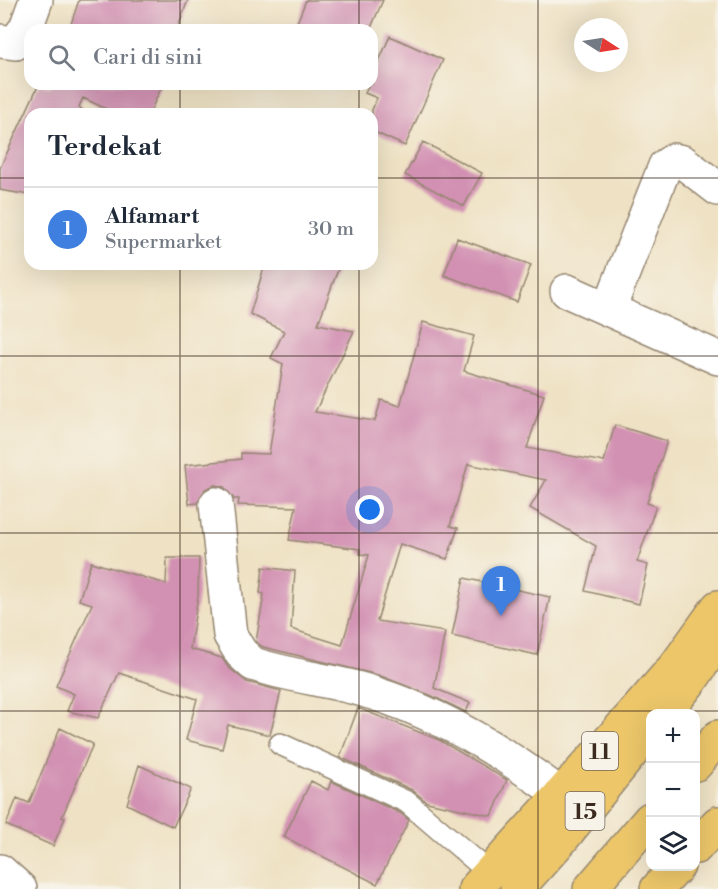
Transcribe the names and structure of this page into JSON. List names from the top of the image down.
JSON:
{
  "streets": {
    "highway": ["11", "15"]
  },
  "crossings": [
    ["11", "15"]
  ],
  "north": "right",
  "page": {
    "search": "Cari di sini",
    "heading": "Terdekat",
    "list": [
      {
        "mark": "1",
        "name": "Alfamart",
        "note": "Supermarket",
        "value": "30 m"
      }
    ],
    "pins": "1",
    "map_buttons": ["+", "−"]
  }
}
